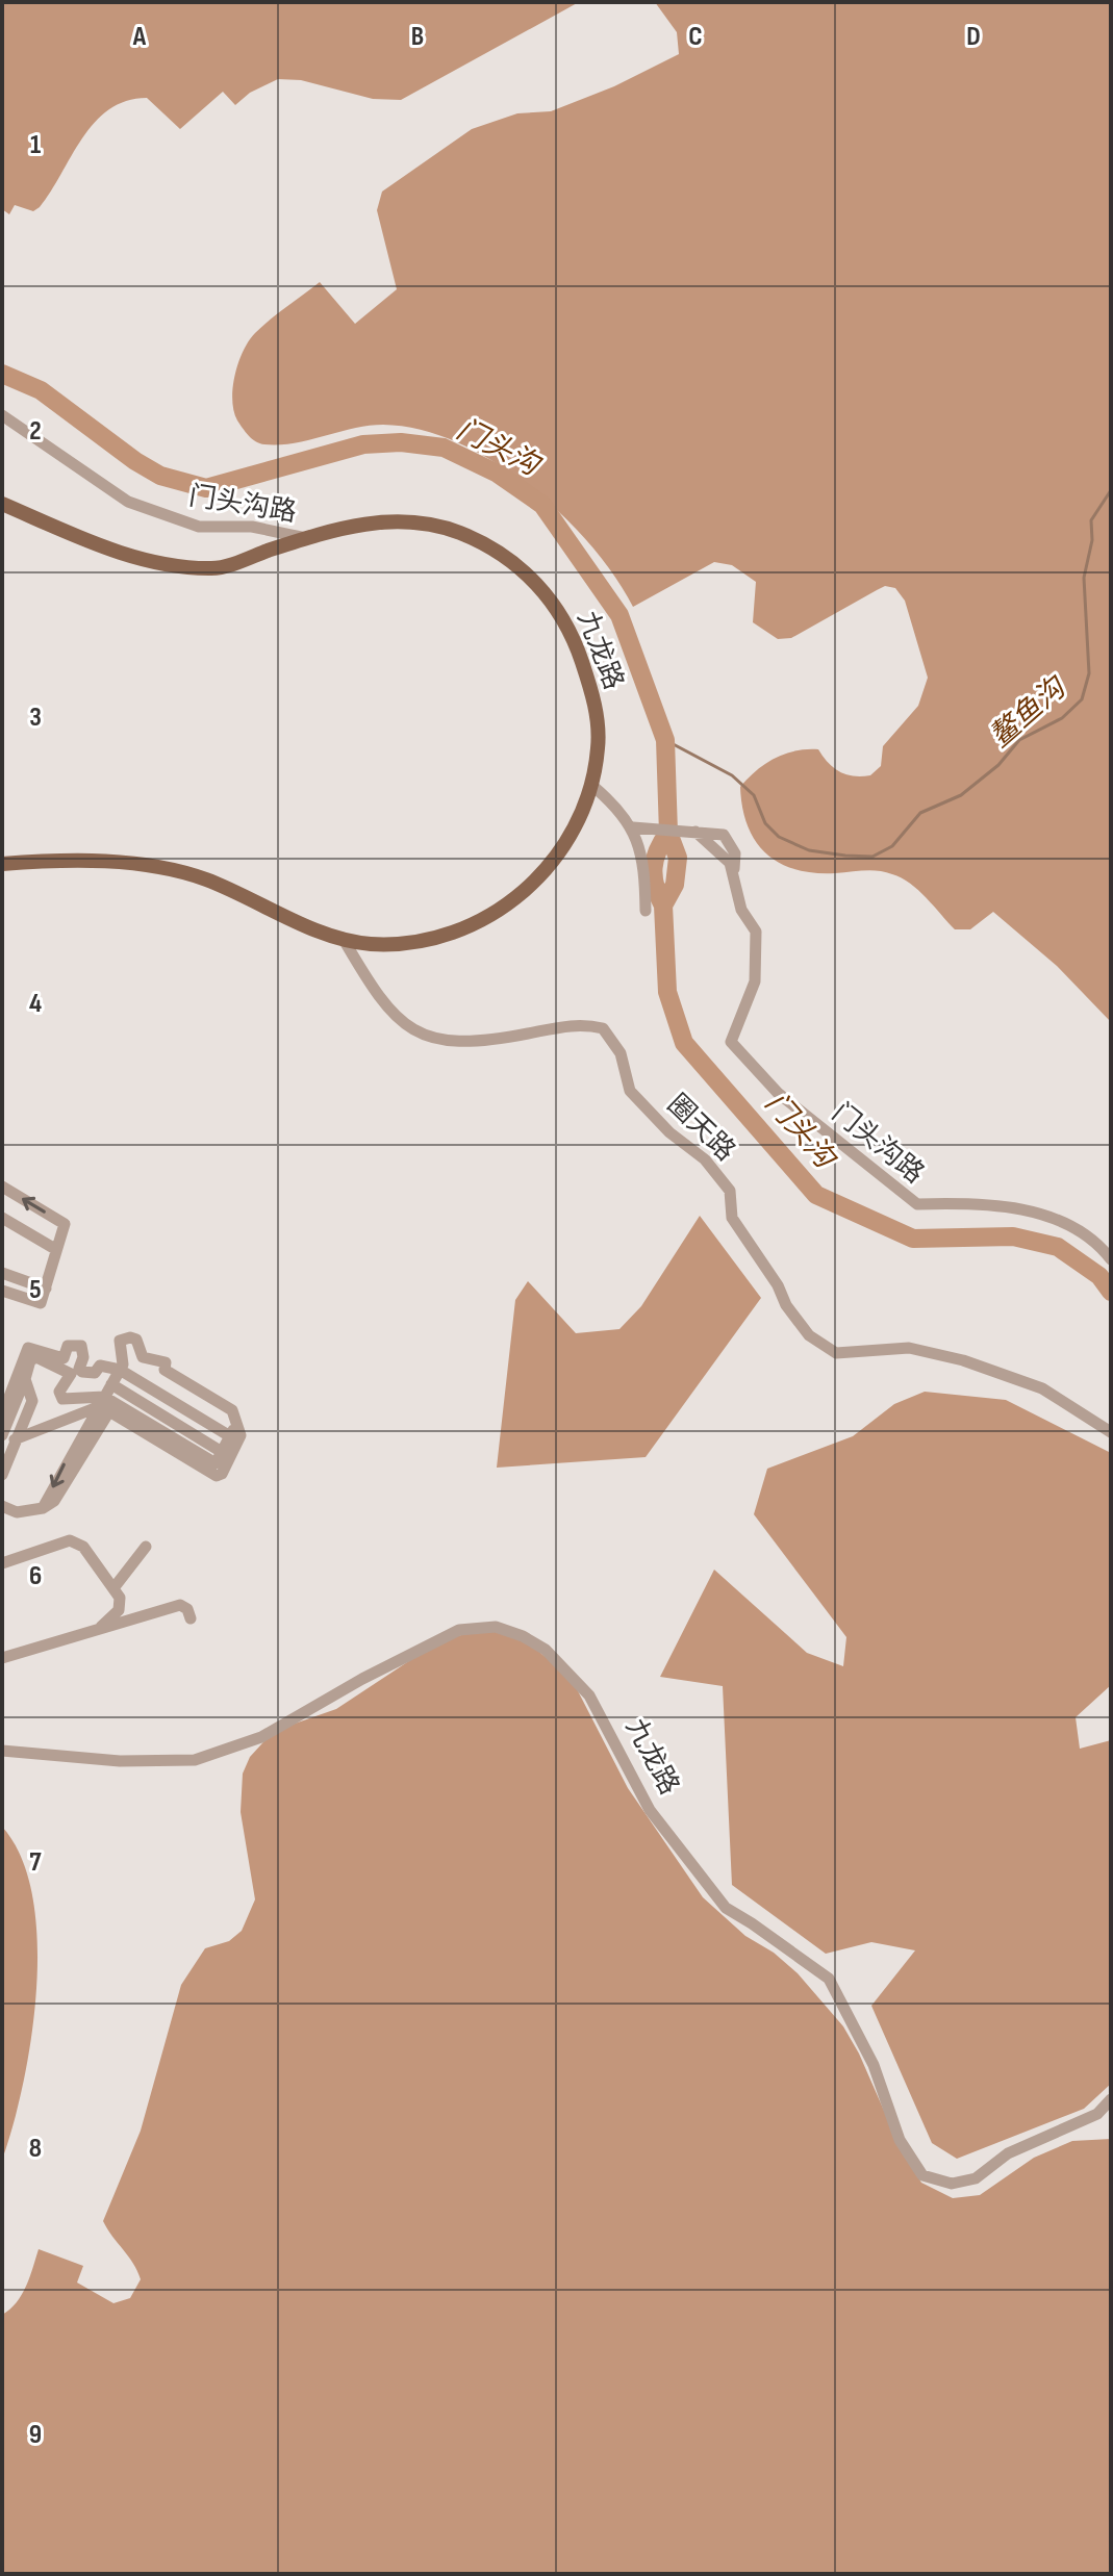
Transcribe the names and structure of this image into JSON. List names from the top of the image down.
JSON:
{
  "streets": {
    "main road": ["九龙路"],
    "street": ["门头沟路", "圈天路"]
  },
  "crossings": [
    ["门头沟路", "九龙路"],
    ["九龙路", "圈天路"]
  ],
  "water": ["门头沟", "鳌鱼沟"],
  "grid": {
    "columns": [
      "A",
      "B",
      "C",
      "D"
    ],
    "rows": [
      "1",
      "2",
      "3",
      "4",
      "5",
      "6",
      "7",
      "8",
      "9"
    ]
  }
}
